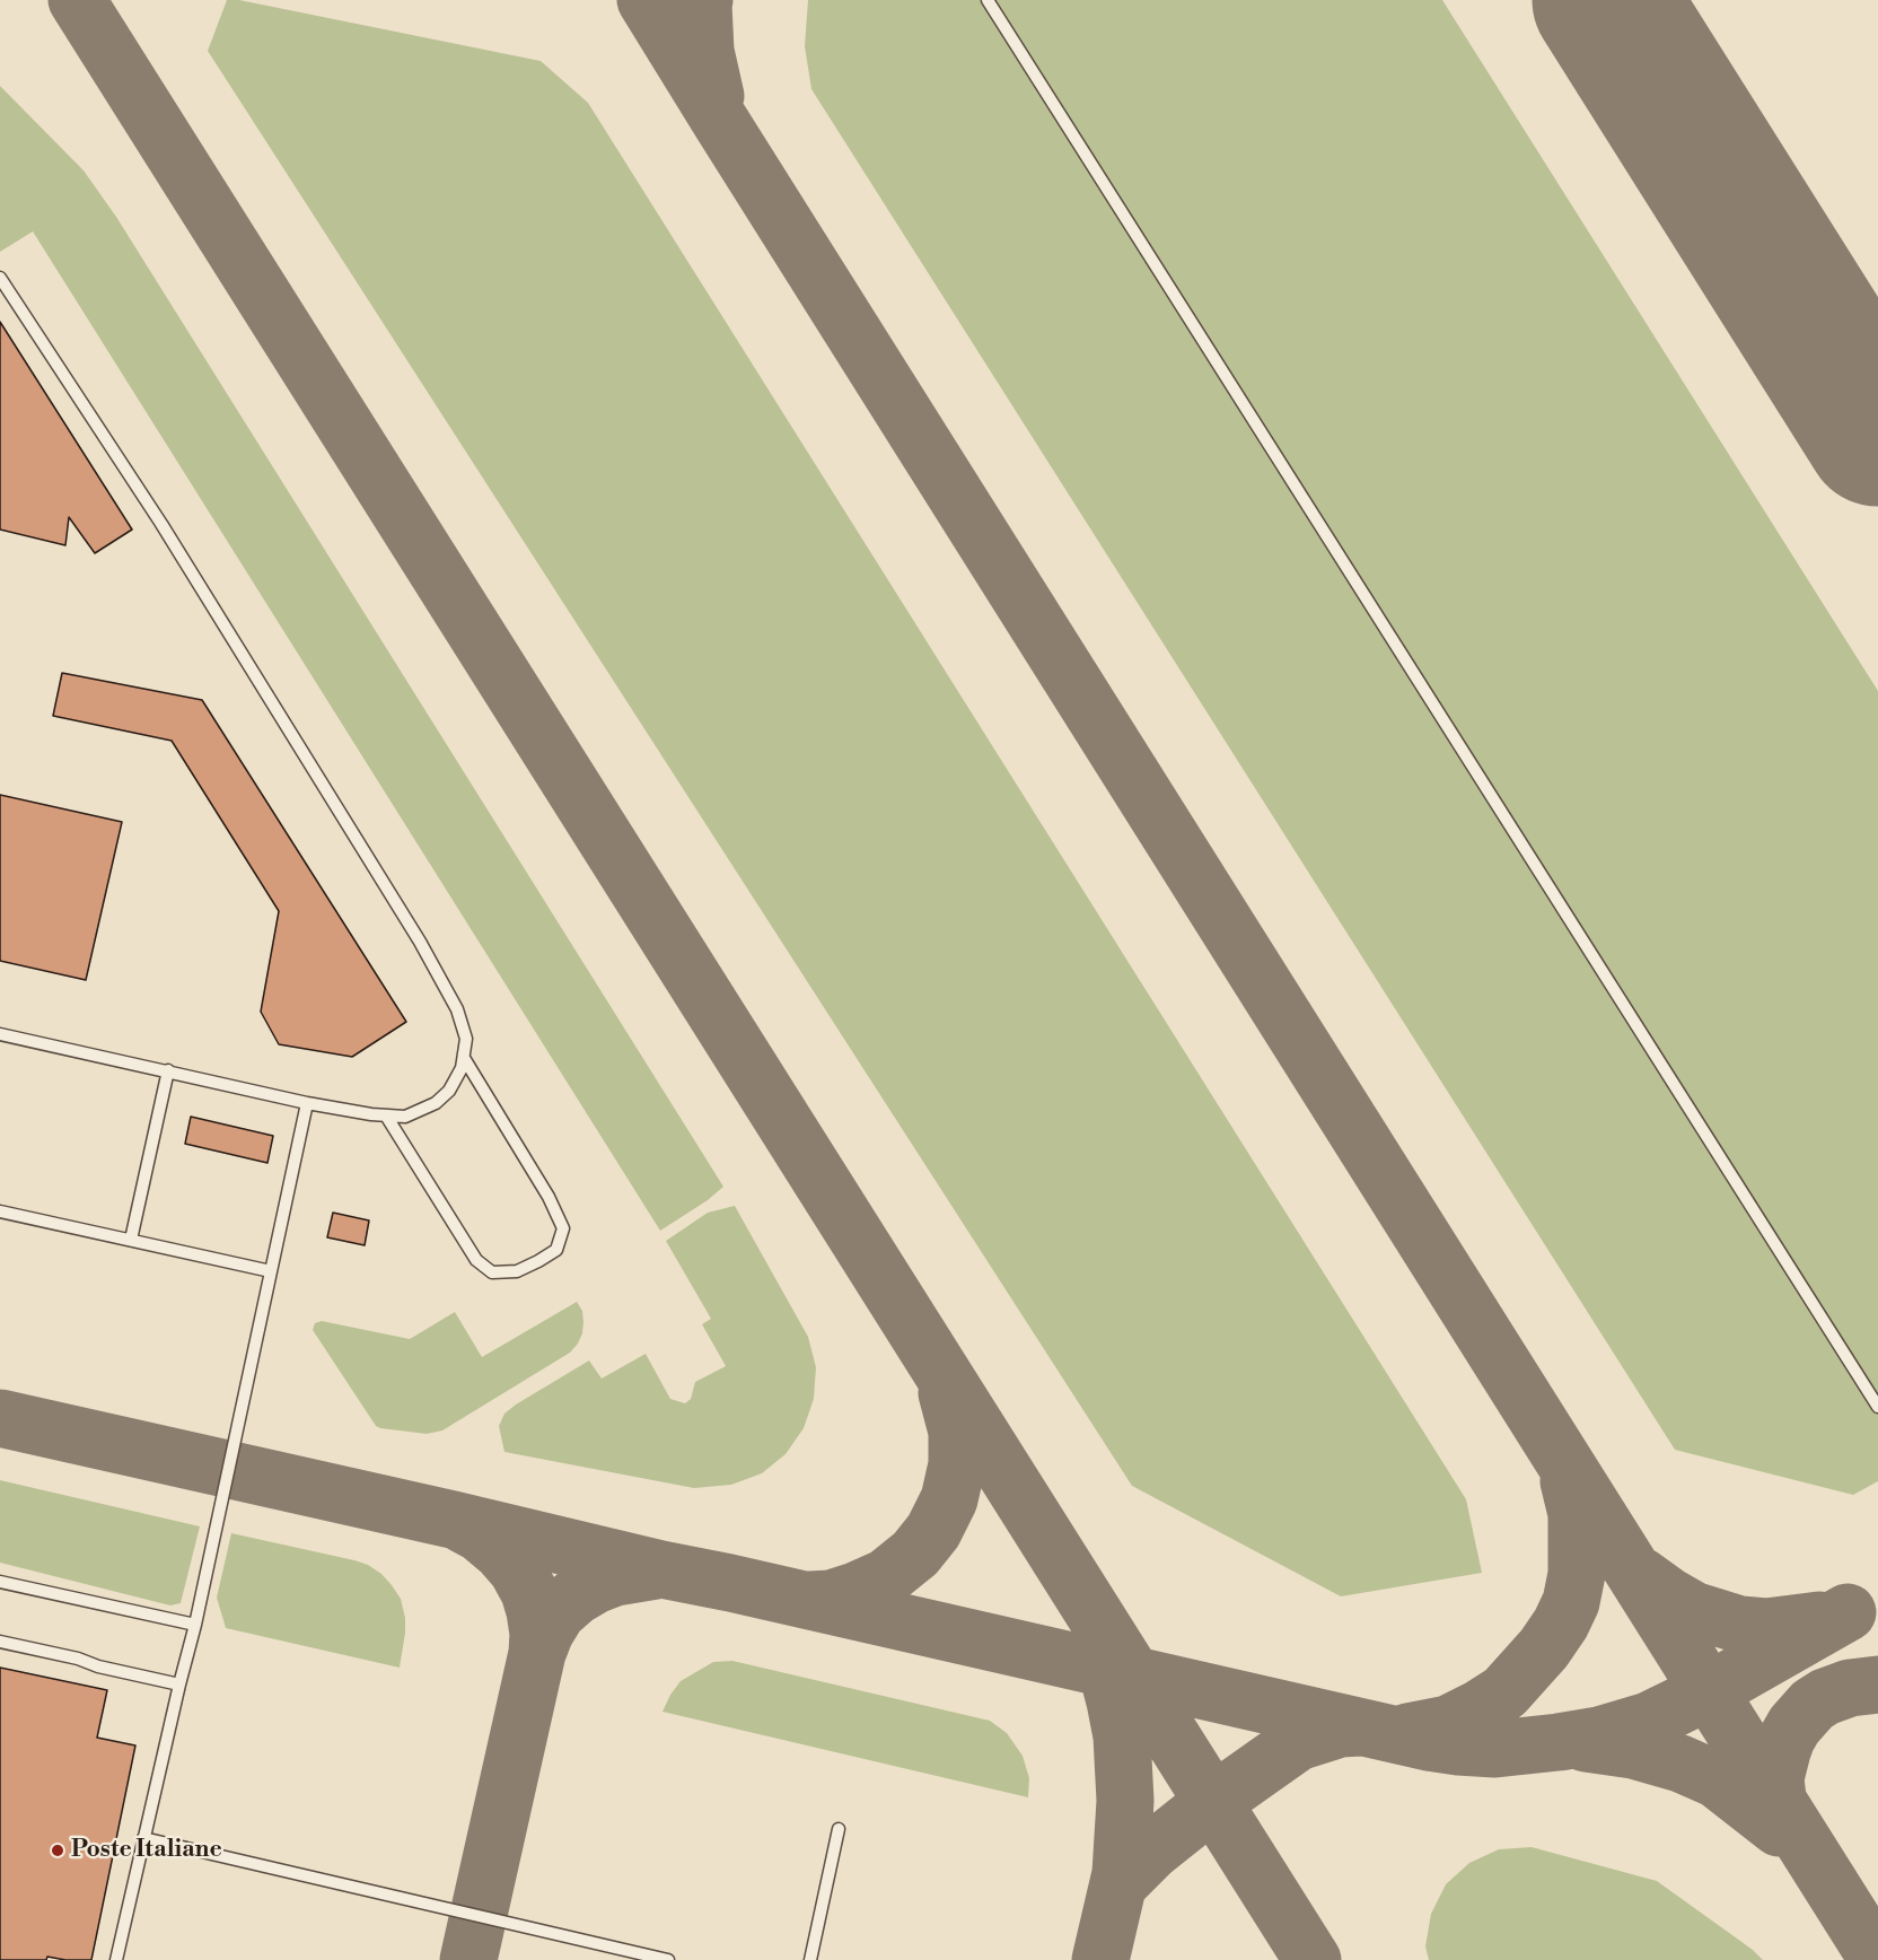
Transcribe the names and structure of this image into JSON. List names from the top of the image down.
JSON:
{
  "places": ["Poste Italiane"]
}
